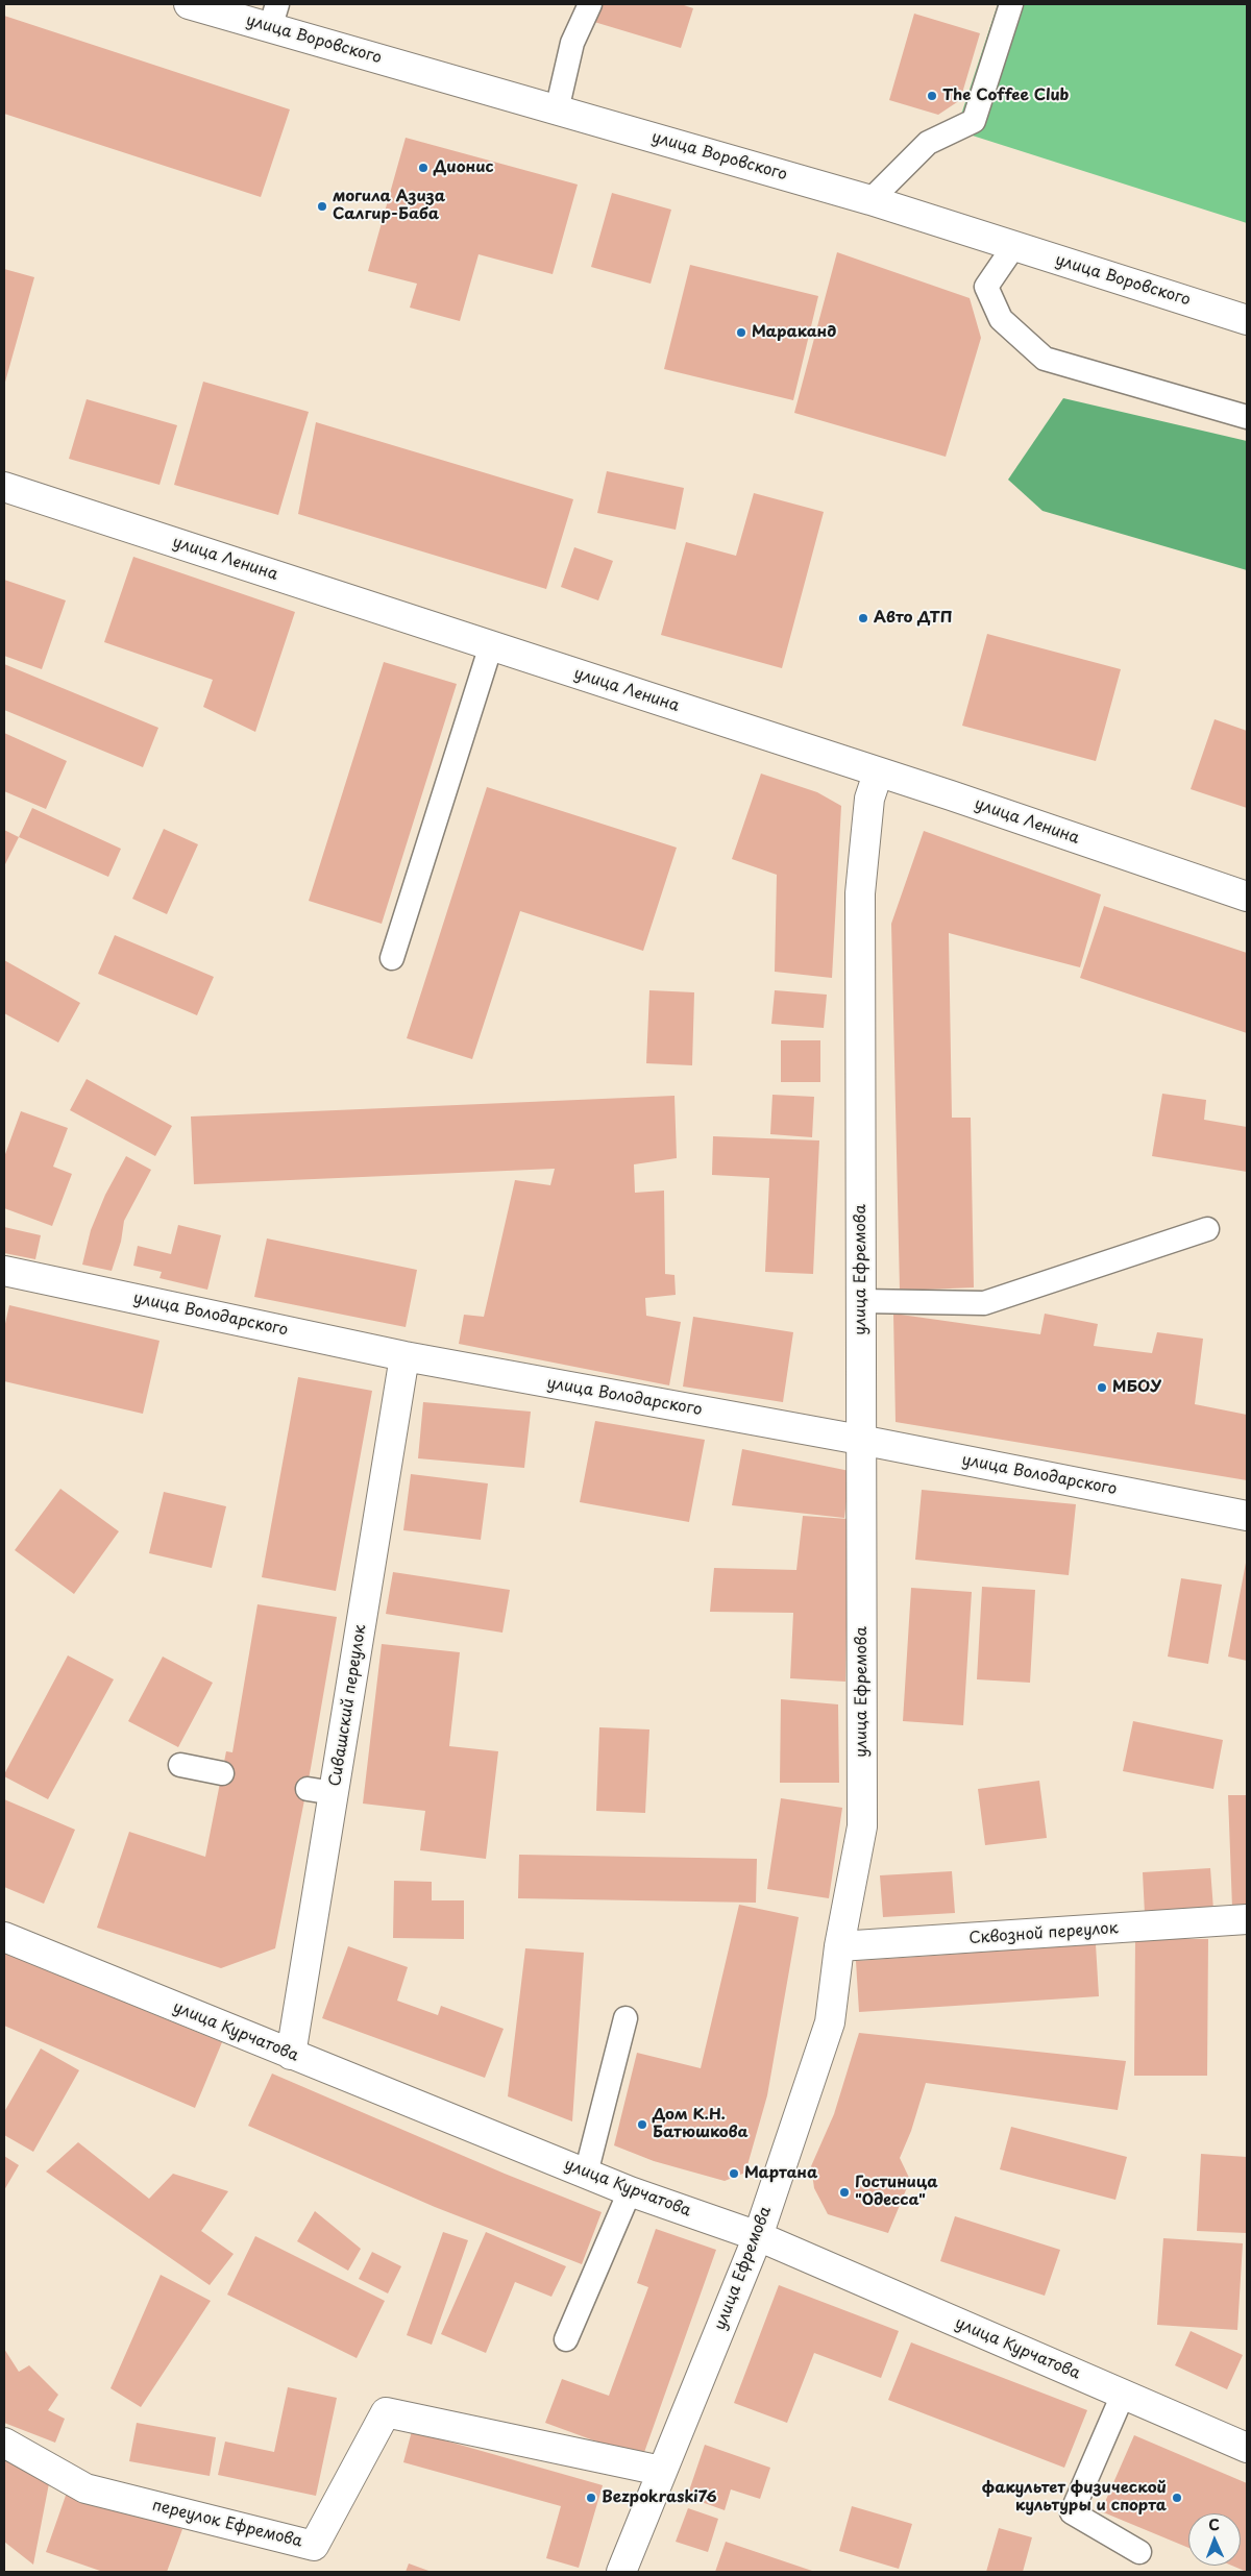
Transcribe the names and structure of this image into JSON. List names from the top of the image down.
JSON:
{
  "streets": {
    "street": [
      "улица Воровского",
      "улица Ленина",
      "улица Ефремова",
      "улица Володарского",
      "Сивашский переулок",
      "Сквозной переулок",
      "улица Курчатова",
      "переулок Ефремова"
    ]
  },
  "crossings": [
    ["улица Ленина", "улица Ефремова"],
    ["улица Ефремова", "улица Володарского"],
    ["улица Ефремова", "Сквозной переулок"],
    ["улица Ефремова", "улица Курчатова"],
    ["улица Ефремова", "переулок Ефремова"],
    ["улица Володарского", "Сивашский переулок"],
    ["Сивашский переулок", "улица Курчатова"]
  ],
  "places": [
    "The Coffee Club",
    "Дионис",
    "могила Азиза Салгир-Баба",
    "Мараканд",
    "Авто ДТП",
    "МБОУ",
    "Дом К.Н. Батюшкова",
    "Мартана",
    "Гостиница \"Одесса\"",
    "Bezpokraski76",
    "факультет физической культуры и спорта"
  ],
  "north": "top"
}
